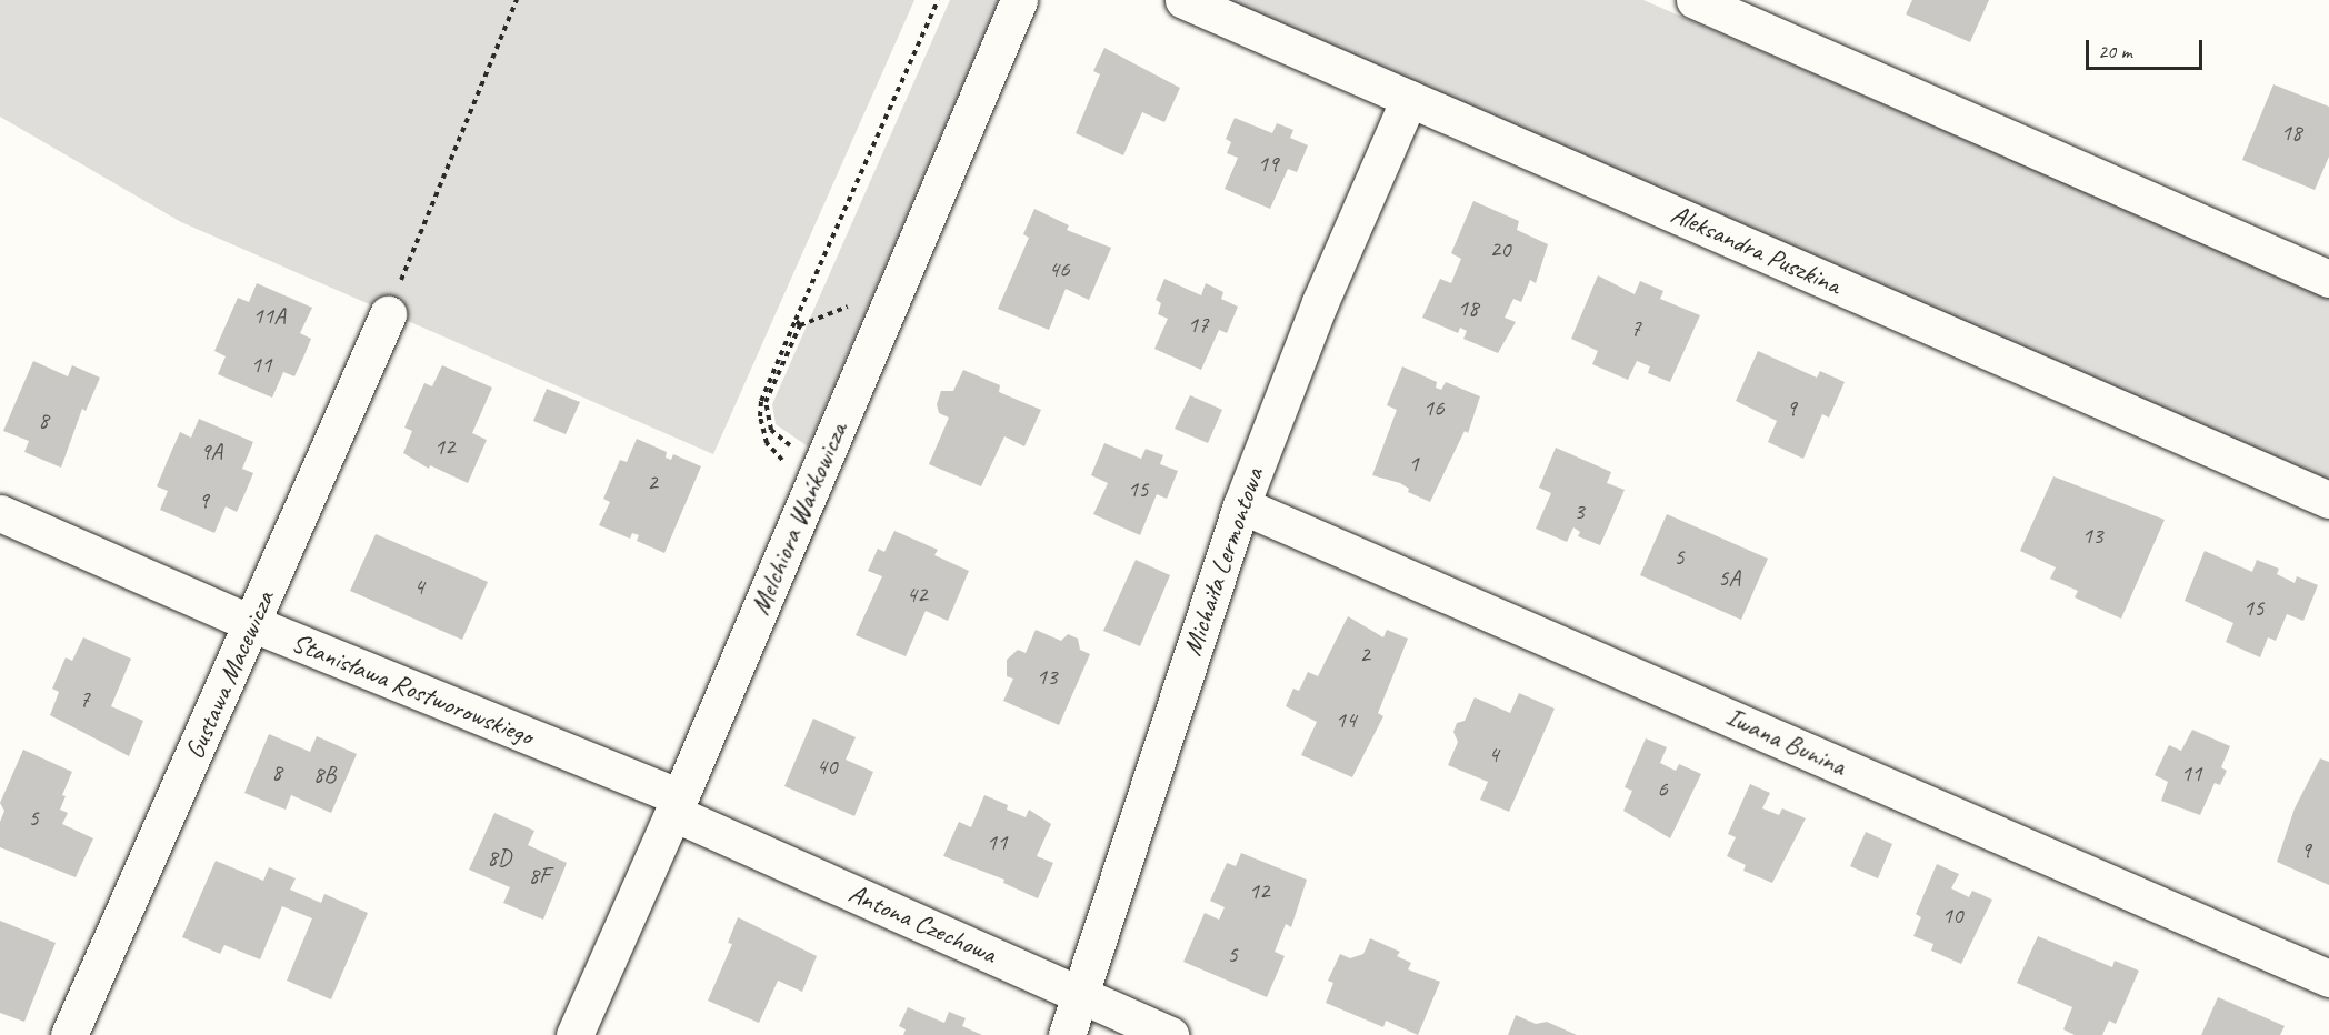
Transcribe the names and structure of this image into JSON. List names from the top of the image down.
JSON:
{
  "streets": {
    "street": [
      "Aleksandra Puszkina",
      "Melchiora Wańkowicza",
      "Michaiła Lermontowa",
      "Gustawa Macewicza",
      "Stanisława Rostworowskiego",
      "Iwana Bunina",
      "Antona Czechowa"
    ]
  },
  "crossings": [
    ["Aleksandra Puszkina", "Michaiła Lermontowa"],
    ["Melchiora Wańkowicza", "Stanisława Rostworowskiego"],
    ["Melchiora Wańkowicza", "Antona Czechowa"],
    ["Michaiła Lermontowa", "Iwana Bunina"],
    ["Michaiła Lermontowa", "Antona Czechowa"],
    ["Gustawa Macewicza", "Stanisława Rostworowskiego"],
    ["Stanisława Rostworowskiego", "Antona Czechowa"]
  ],
  "house_numbers": [
    "18",
    "19",
    "20",
    "46",
    "18",
    "11A",
    "17",
    "7",
    "11",
    "16",
    "9",
    "8",
    "12",
    "9A",
    "1",
    "2",
    "15",
    "9",
    "3",
    "13",
    "5",
    "5A",
    "4",
    "42",
    "15",
    "2",
    "13",
    "7",
    "14",
    "4",
    "40",
    "8",
    "11",
    "8B",
    "6",
    "5",
    "11",
    "9",
    "8D",
    "8F",
    "12",
    "10",
    "5"
  ],
  "scale_bar": "20 m"
}
